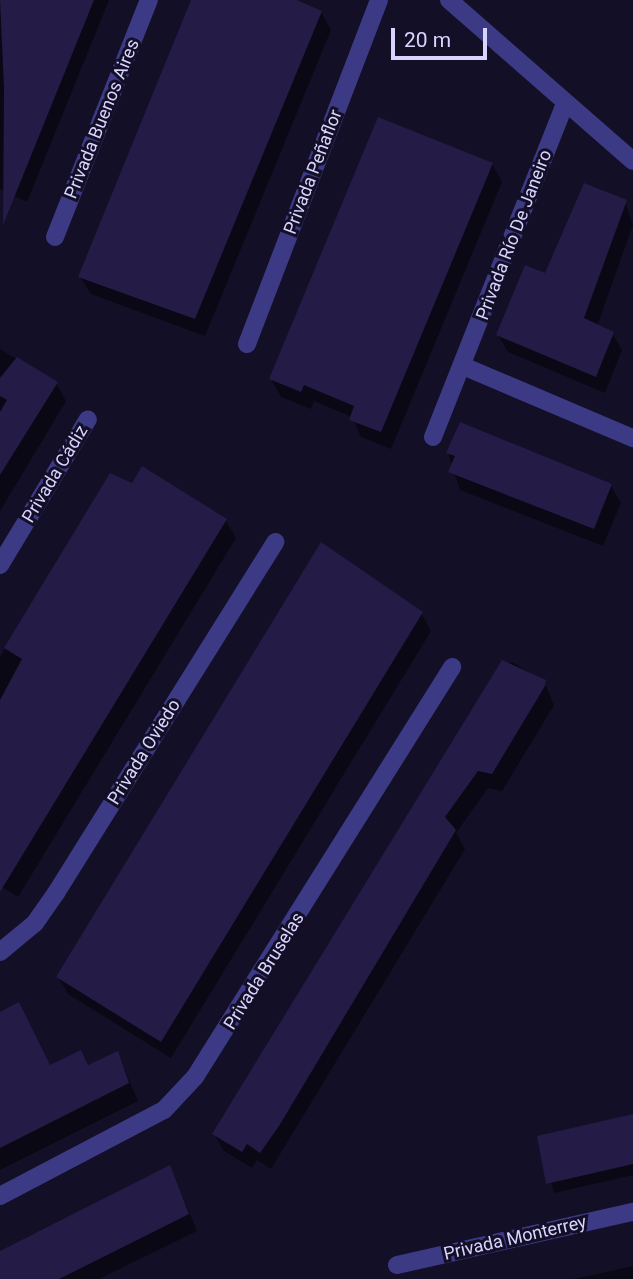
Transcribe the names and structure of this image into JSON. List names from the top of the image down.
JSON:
{
  "streets": {
    "street": [
      "Privada Buenos Aires",
      "Privada Peñaflor",
      "Privada Río De Janeiro",
      "Privada Cádiz",
      "Privada Oviedo",
      "Privada Bruselas",
      "Privada Monterrey"
    ]
  },
  "scale_bar": "20 m"
}
